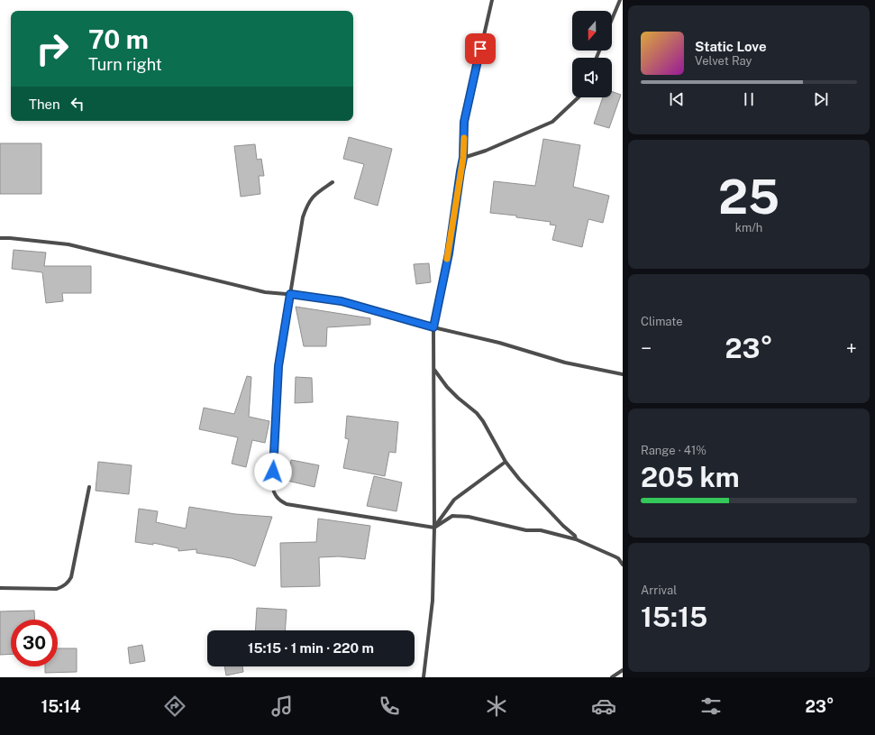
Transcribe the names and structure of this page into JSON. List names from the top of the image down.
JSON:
{
  "north": "bottom",
  "page": {
    "turn": ["70 m", "Turn right"],
    "song": ["Static Love", "Velvet Ray"],
    "then": "Then",
    "tile": [
      ["25", "km/h"],
      "Climate",
      ["Range · 41%", "205 km"],
      ["Arrival", "15:15"]
    ],
    "heat": ["−", "23°", "+"],
    "limit": "30",
    "trip": "15:15 · 1 min · 220 m",
    "tabs": ["15:14", "23°"]
  }
}
